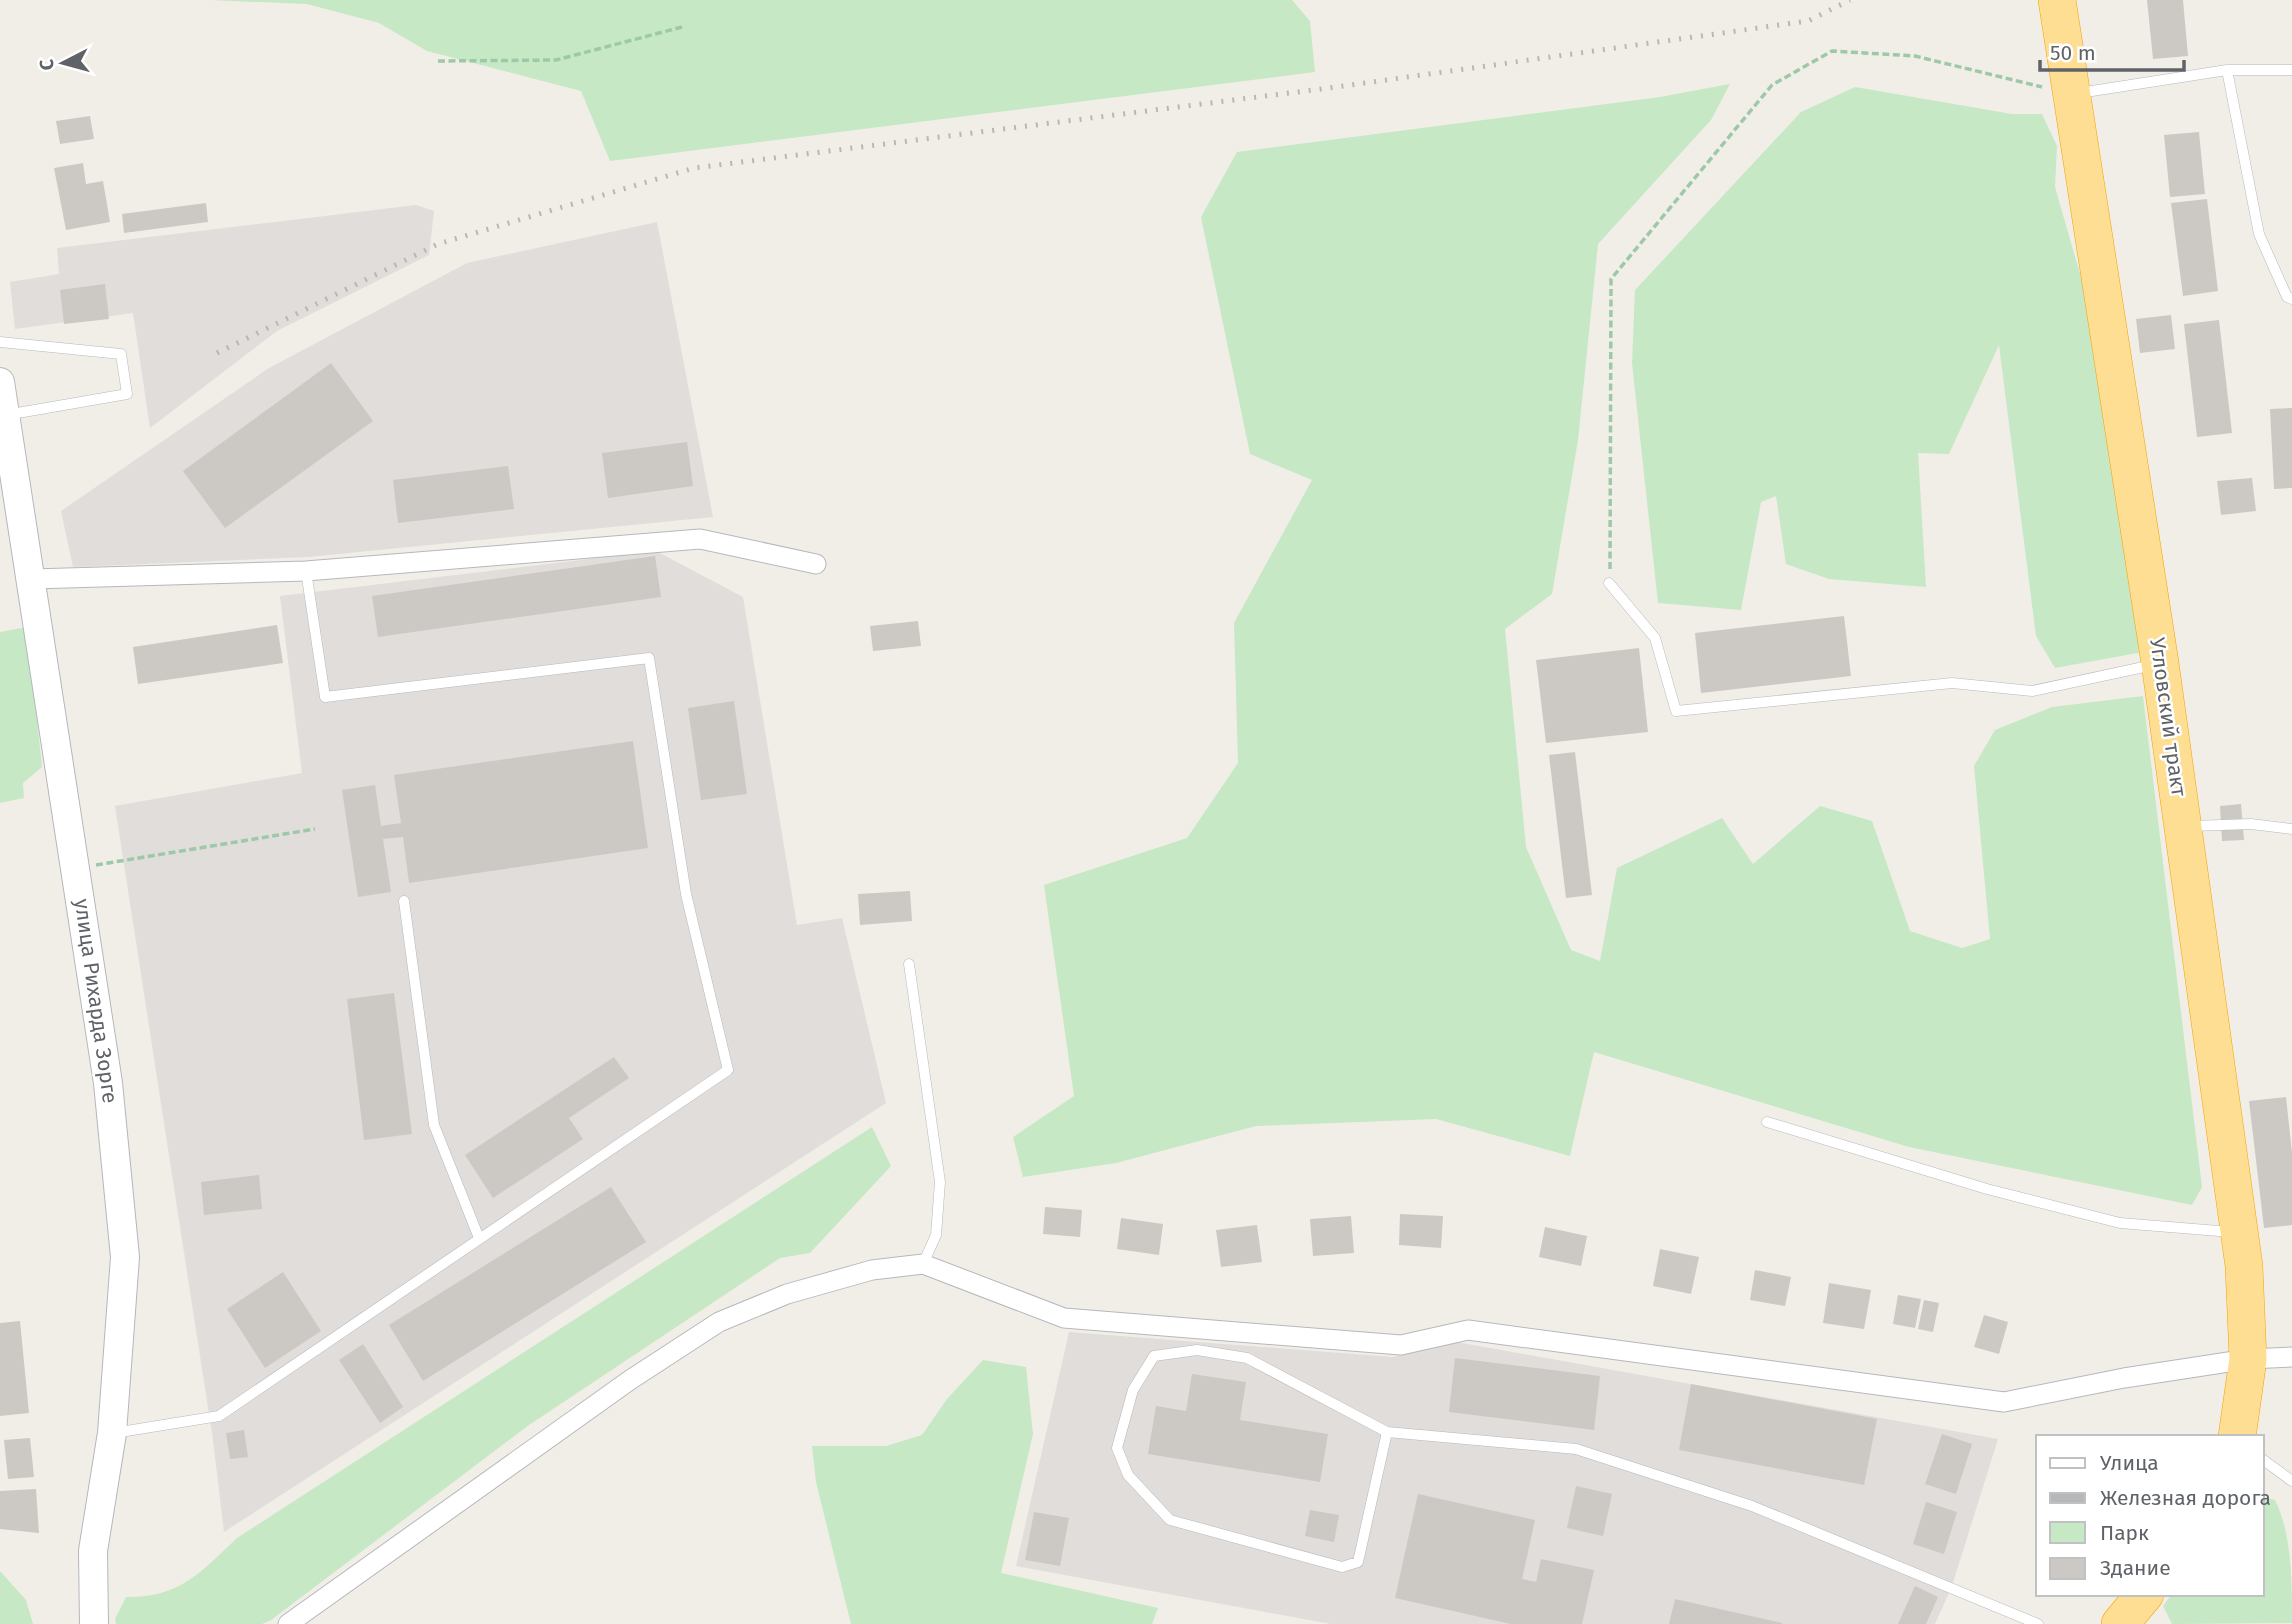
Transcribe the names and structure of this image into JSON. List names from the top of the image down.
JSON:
{
  "streets": {
    "highway": ["Угловский тракт"],
    "main road": ["улица Рихарда Зорге"]
  },
  "legend": [
    "Улица",
    "Железная дорога",
    "Парк",
    "Здание"
  ],
  "scale_bar": "50 m",
  "north": "left"
}
